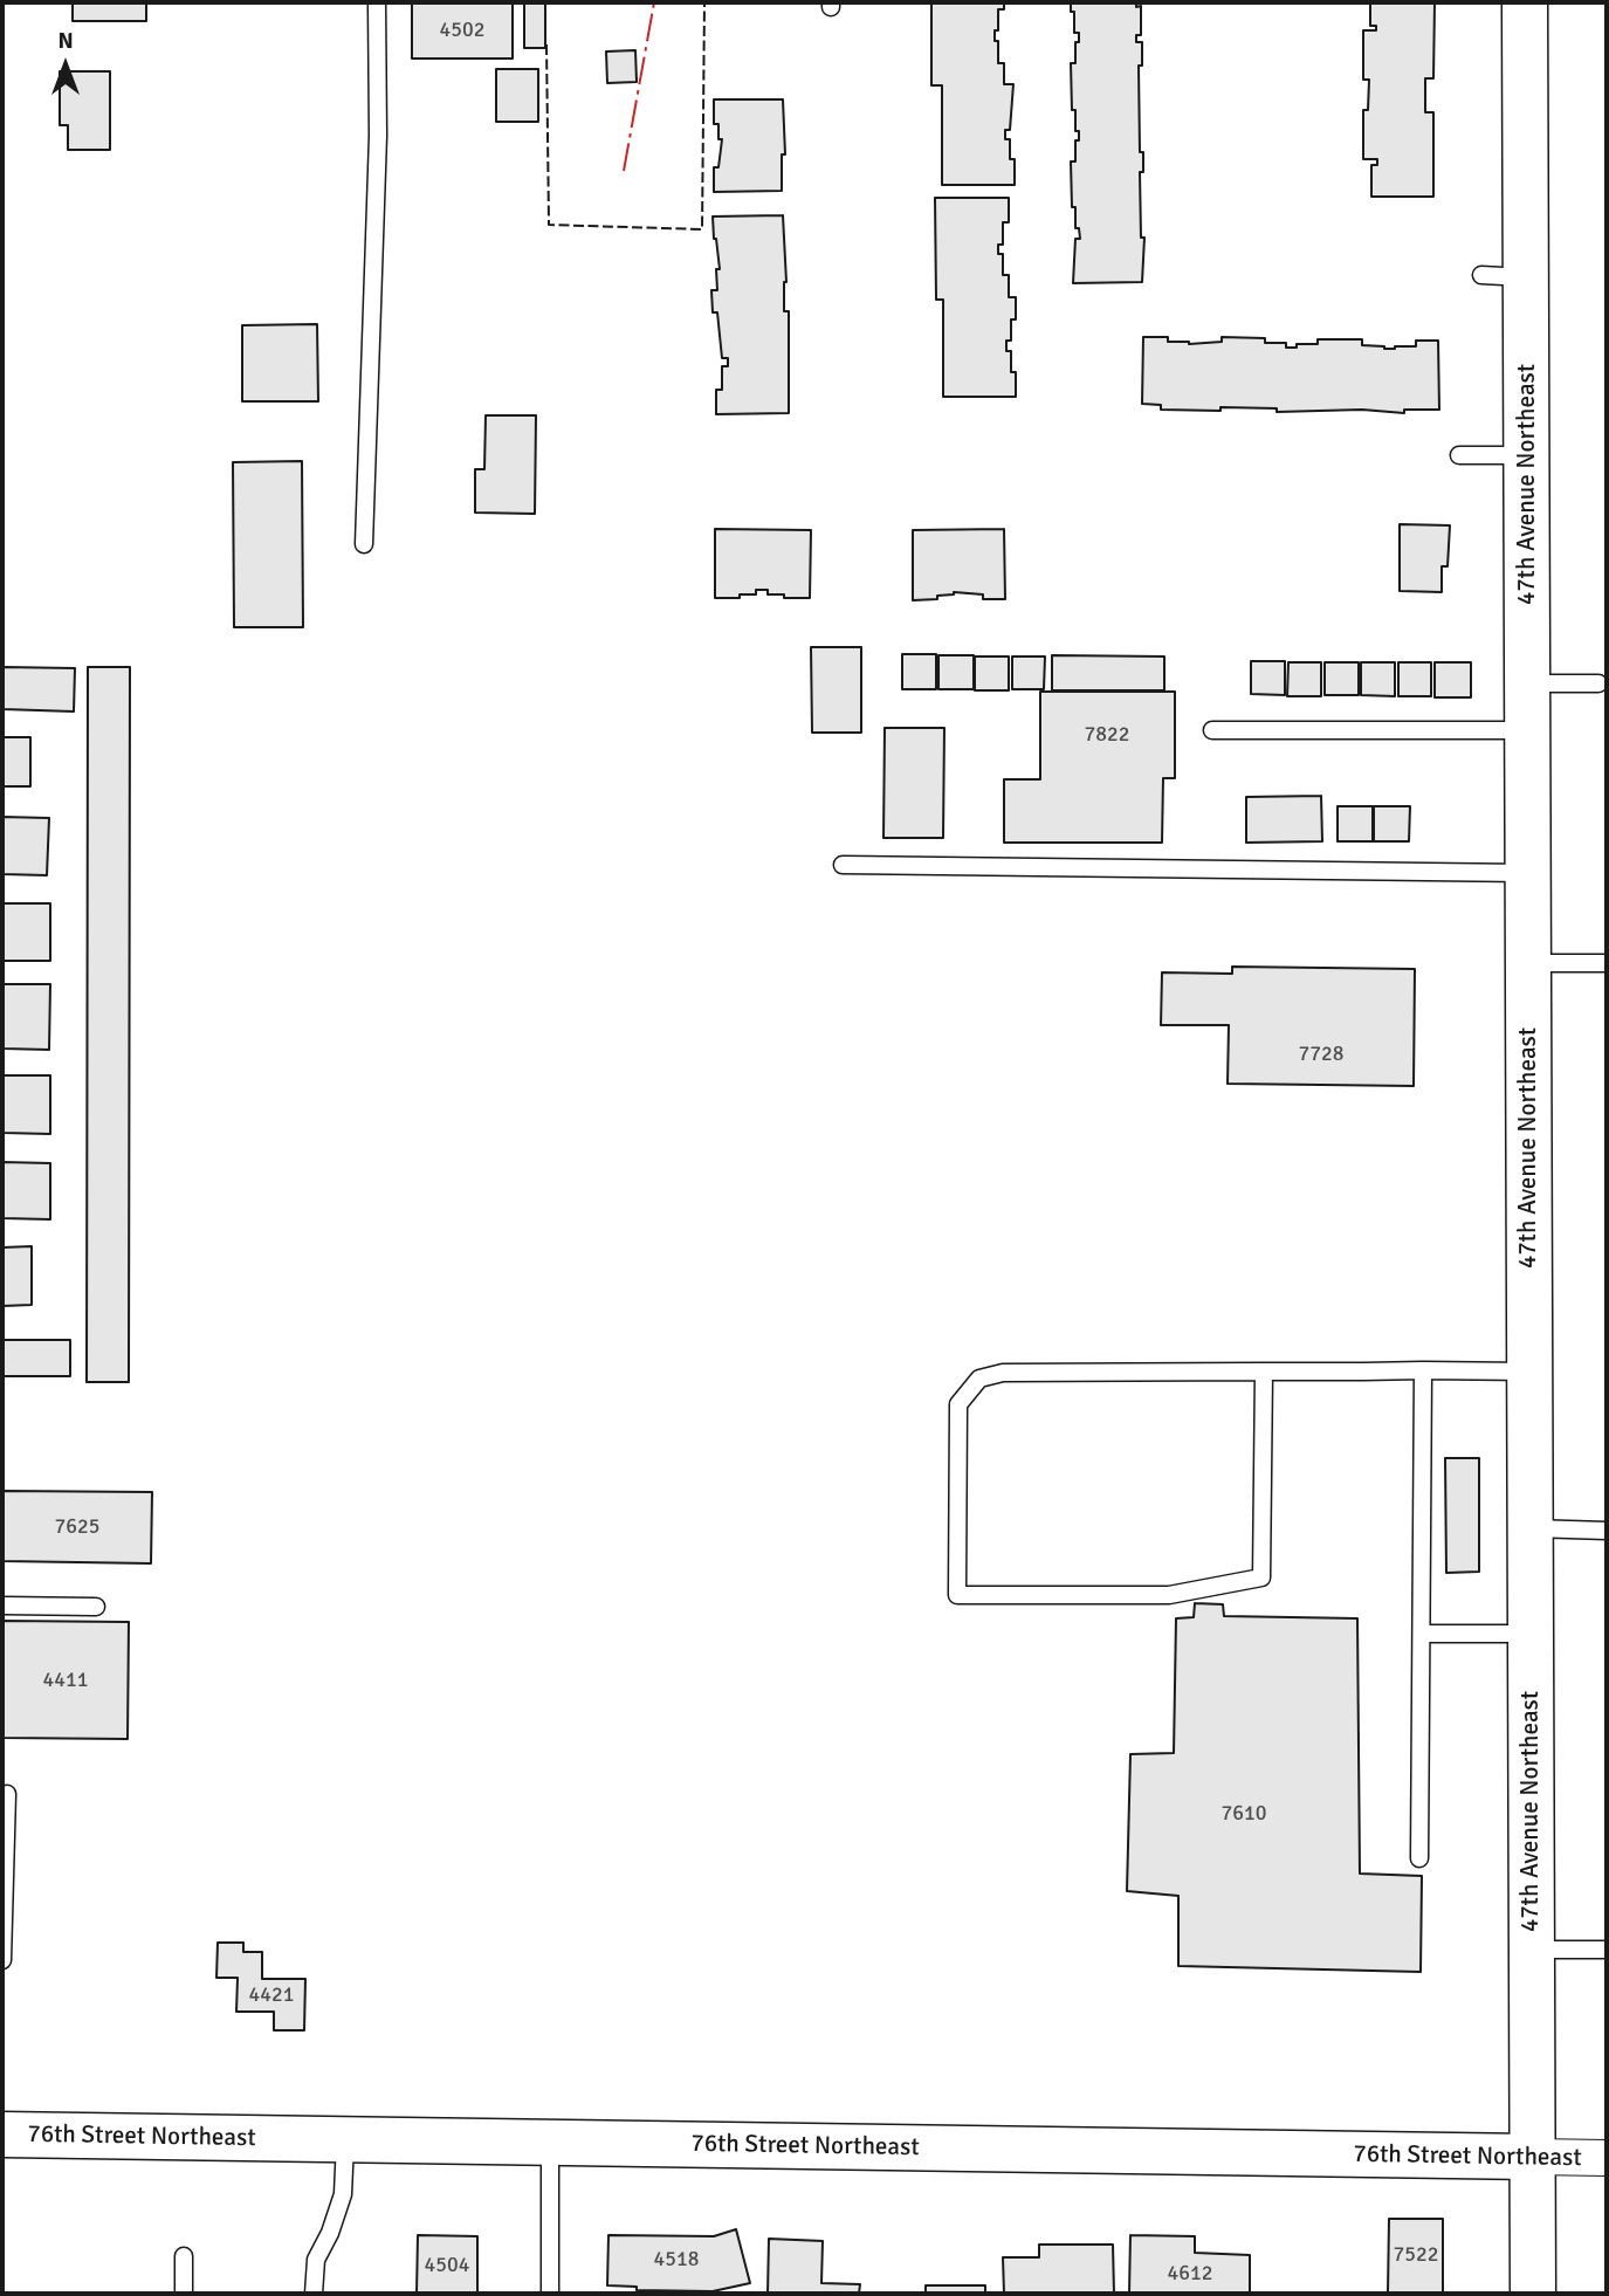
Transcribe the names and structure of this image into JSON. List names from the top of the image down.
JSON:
{
  "streets": {
    "street": ["47th Avenue Northeast", "76th Street Northeast"]
  },
  "crossings": [
    ["47th Avenue Northeast", "76th Street Northeast"]
  ],
  "house_numbers": [
    "4502",
    "7822",
    "7728",
    "7625",
    "4411",
    "7610",
    "4421",
    "7522",
    "4518",
    "4504",
    "4612"
  ],
  "north": "top"
}
